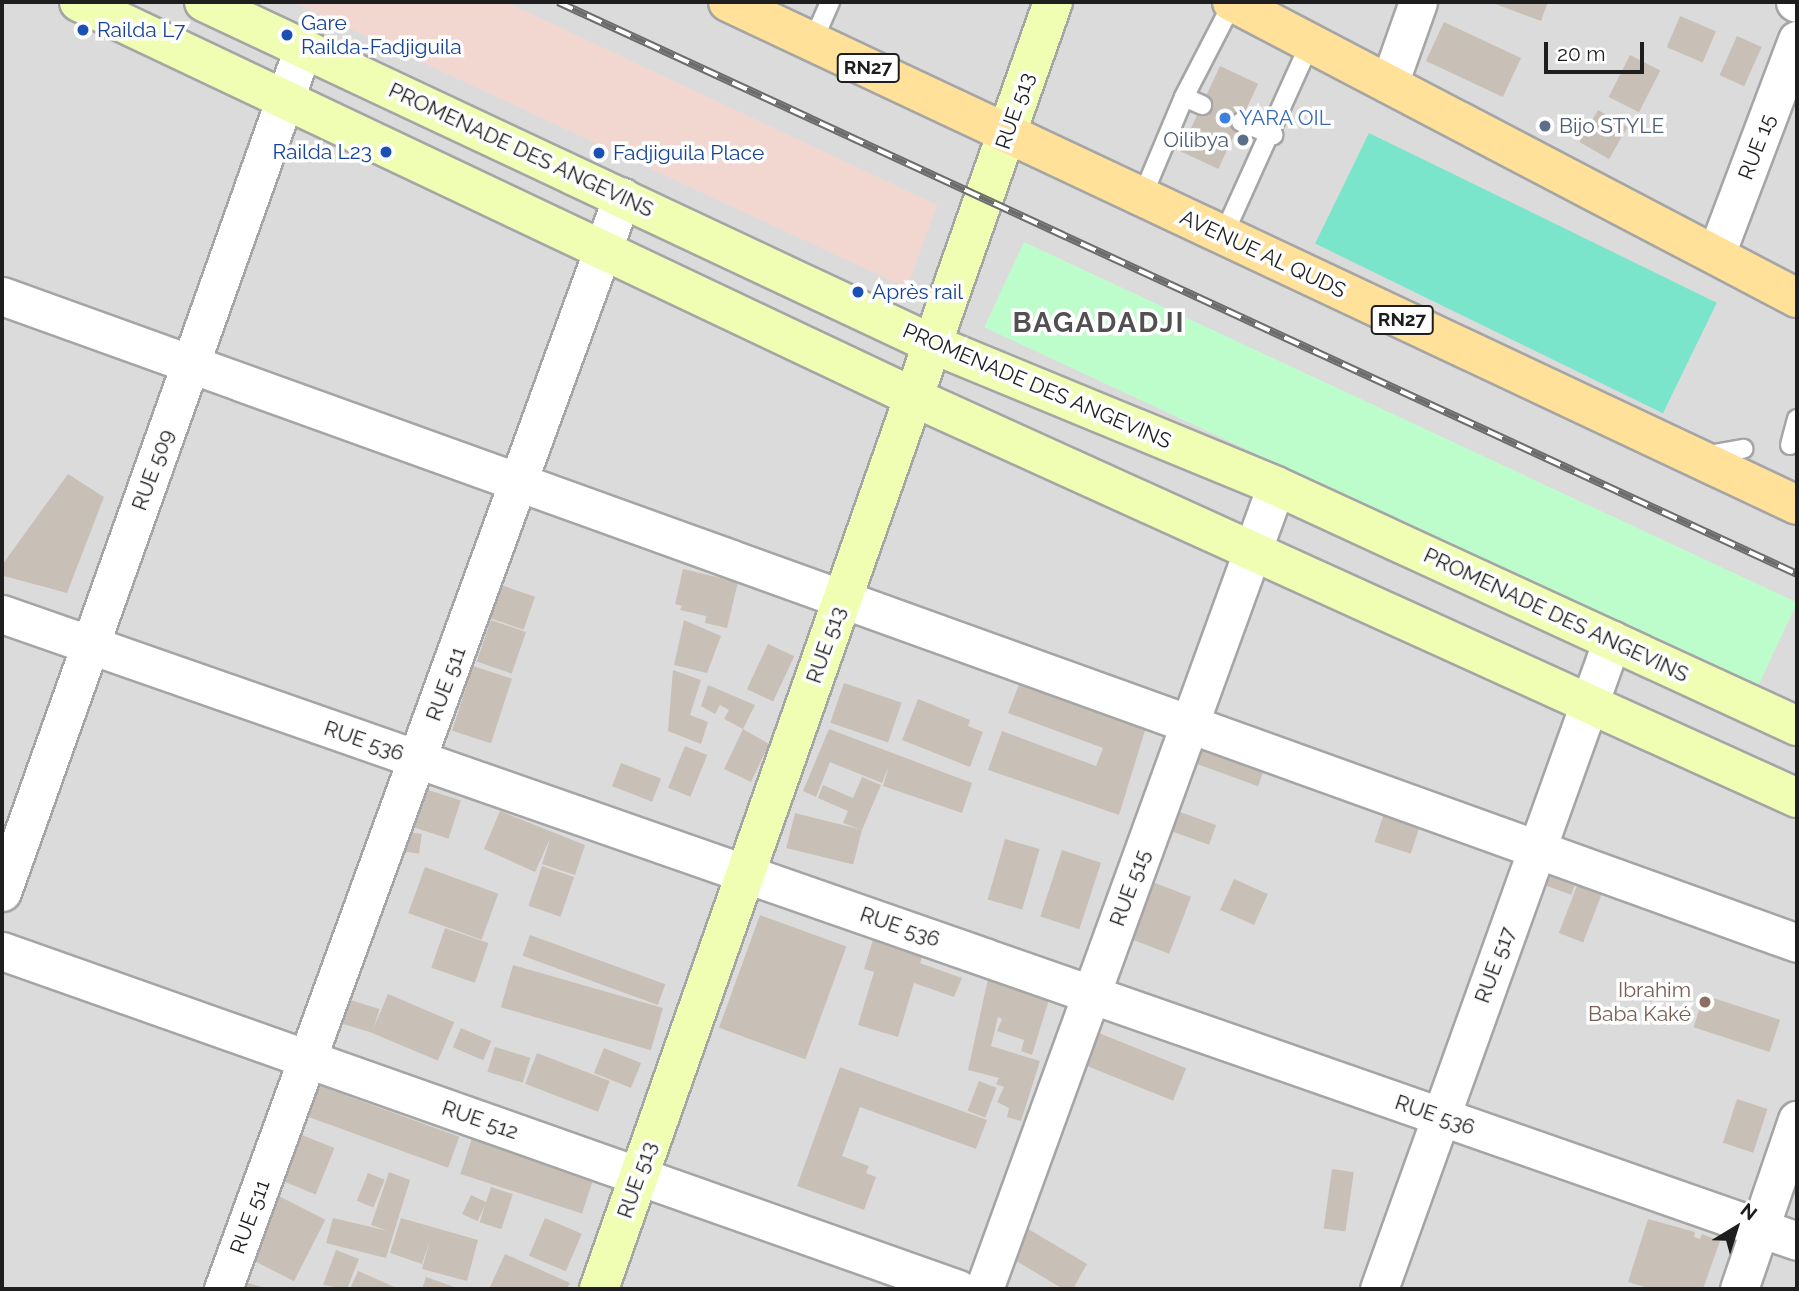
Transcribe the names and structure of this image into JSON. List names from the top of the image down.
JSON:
{
  "streets": {
    "main road": ["RN27", "AVENUE AL QUDS"],
    "street": [
      "RUE 513",
      "RUE 15",
      "PROMENADE DES ANGEVINS",
      "RUE 509",
      "RUE 511",
      "RUE 536",
      "RUE 515",
      "RUE 517",
      "RUE 512"
    ]
  },
  "crossings": [
    ["RUE 513", "PROMENADE DES ANGEVINS"],
    ["RUE 513", "AVENUE AL QUDS"],
    ["RUE 513", "RUE 536"],
    ["RUE 513", "RUE 512"],
    ["PROMENADE DES ANGEVINS", "RUE 509"],
    ["PROMENADE DES ANGEVINS", "RUE 511"],
    ["PROMENADE DES ANGEVINS", "RUE 515"],
    ["PROMENADE DES ANGEVINS", "RUE 517"],
    ["RUE 509", "RUE 536"],
    ["RUE 511", "RUE 536"],
    ["RUE 511", "RUE 512"],
    ["RUE 536", "RUE 515"],
    ["RUE 536", "RUE 517"]
  ],
  "districts": ["BAGADADJI"],
  "places": [
    "Railda L7",
    "Gare Railda-Fadjiguila",
    "YARA OIL",
    "Bijo STYLE",
    "Oilibya",
    "Railda L23",
    "Fadjiguila Place",
    "Après rail",
    "Ibrahim Baba Kaké"
  ],
  "scale_bar": "20 m",
  "north": "top right"
}
